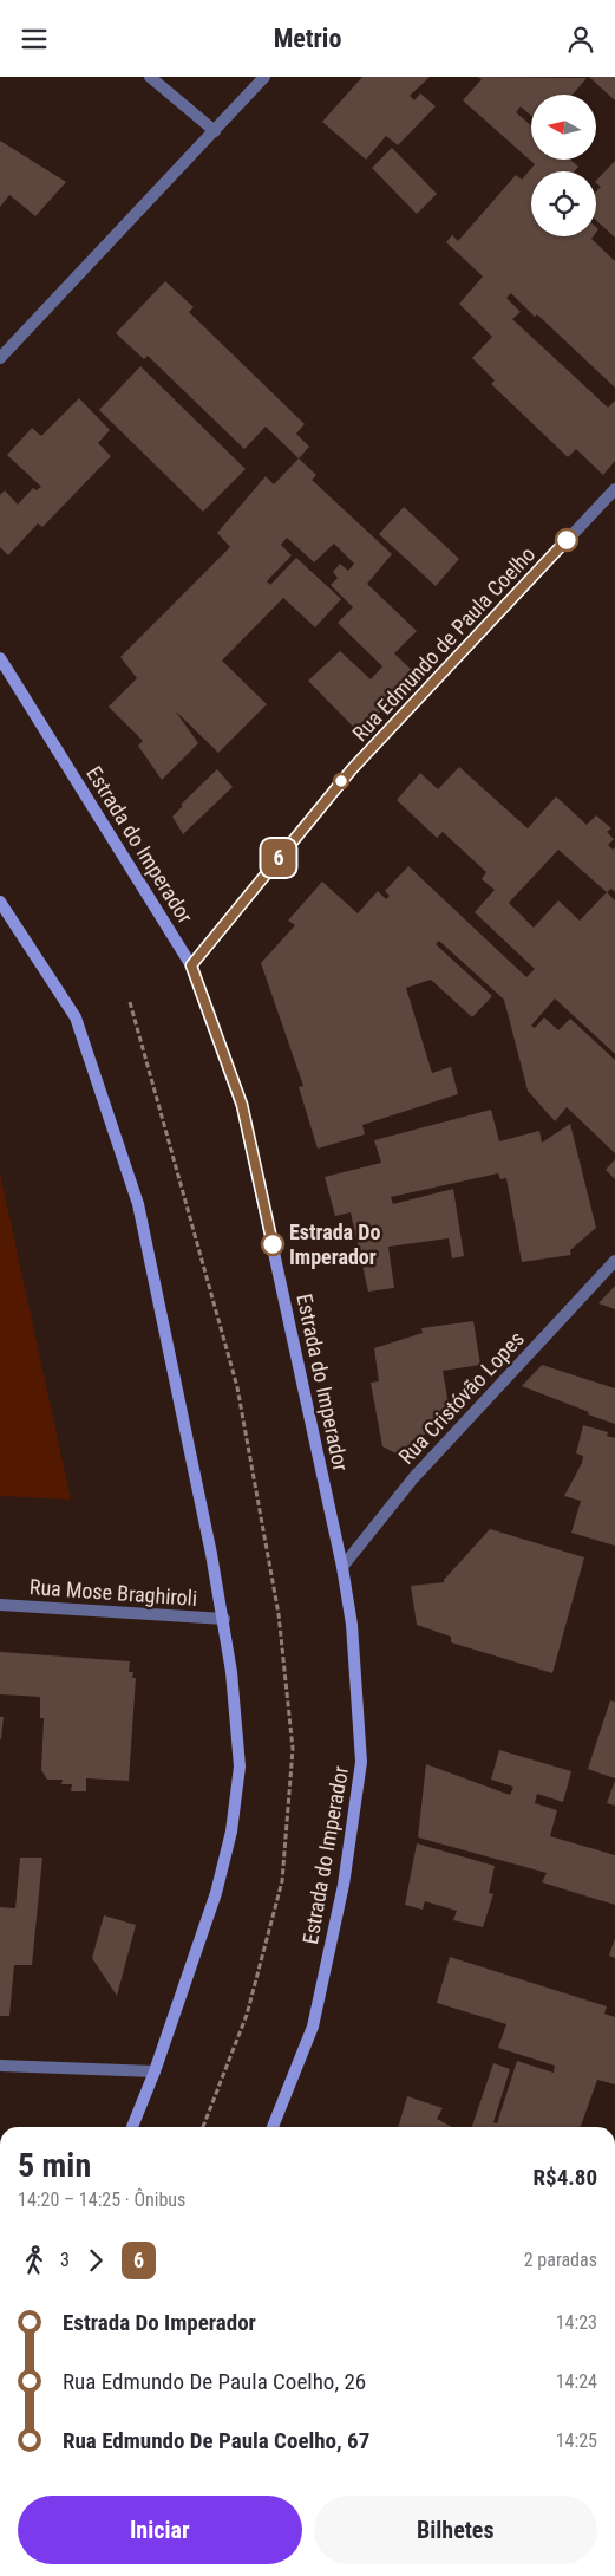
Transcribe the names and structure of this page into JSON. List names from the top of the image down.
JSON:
{
  "streets": {
    "main road": ["Estrada do Imperador"],
    "street": ["Rua Edmundo de Paula Coelho", "Rua Cristóvão Lopes", "Rua Mose Braghiroli"]
  },
  "crossings": [
    ["Rua Edmundo de Paula Coelho", "Estrada do Imperador"],
    ["Estrada do Imperador", "Rua Cristóvão Lopes"]
  ],
  "places": ["Estrada Do Imperador"],
  "lines": ["bus line 6"],
  "north": "left",
  "page": {
    "header": "Metrio",
    "on_map": "6",
    "heading": ["5 min", "14:20 – 14:25 · Ônibus", "R$4.80"],
    "legs": ["3", "6", "2 paradas"],
    "list": [
      {
        "name": "Estrada Do Imperador",
        "value": "14:23"
      },
      {
        "name": "Rua Edmundo De Paula Coelho, 26",
        "value": "14:24"
      },
      {
        "name": "Rua Edmundo De Paula Coelho, 67",
        "value": "14:25"
      }
    ],
    "buttons": ["Iniciar", "Bilhetes"]
  }
}
